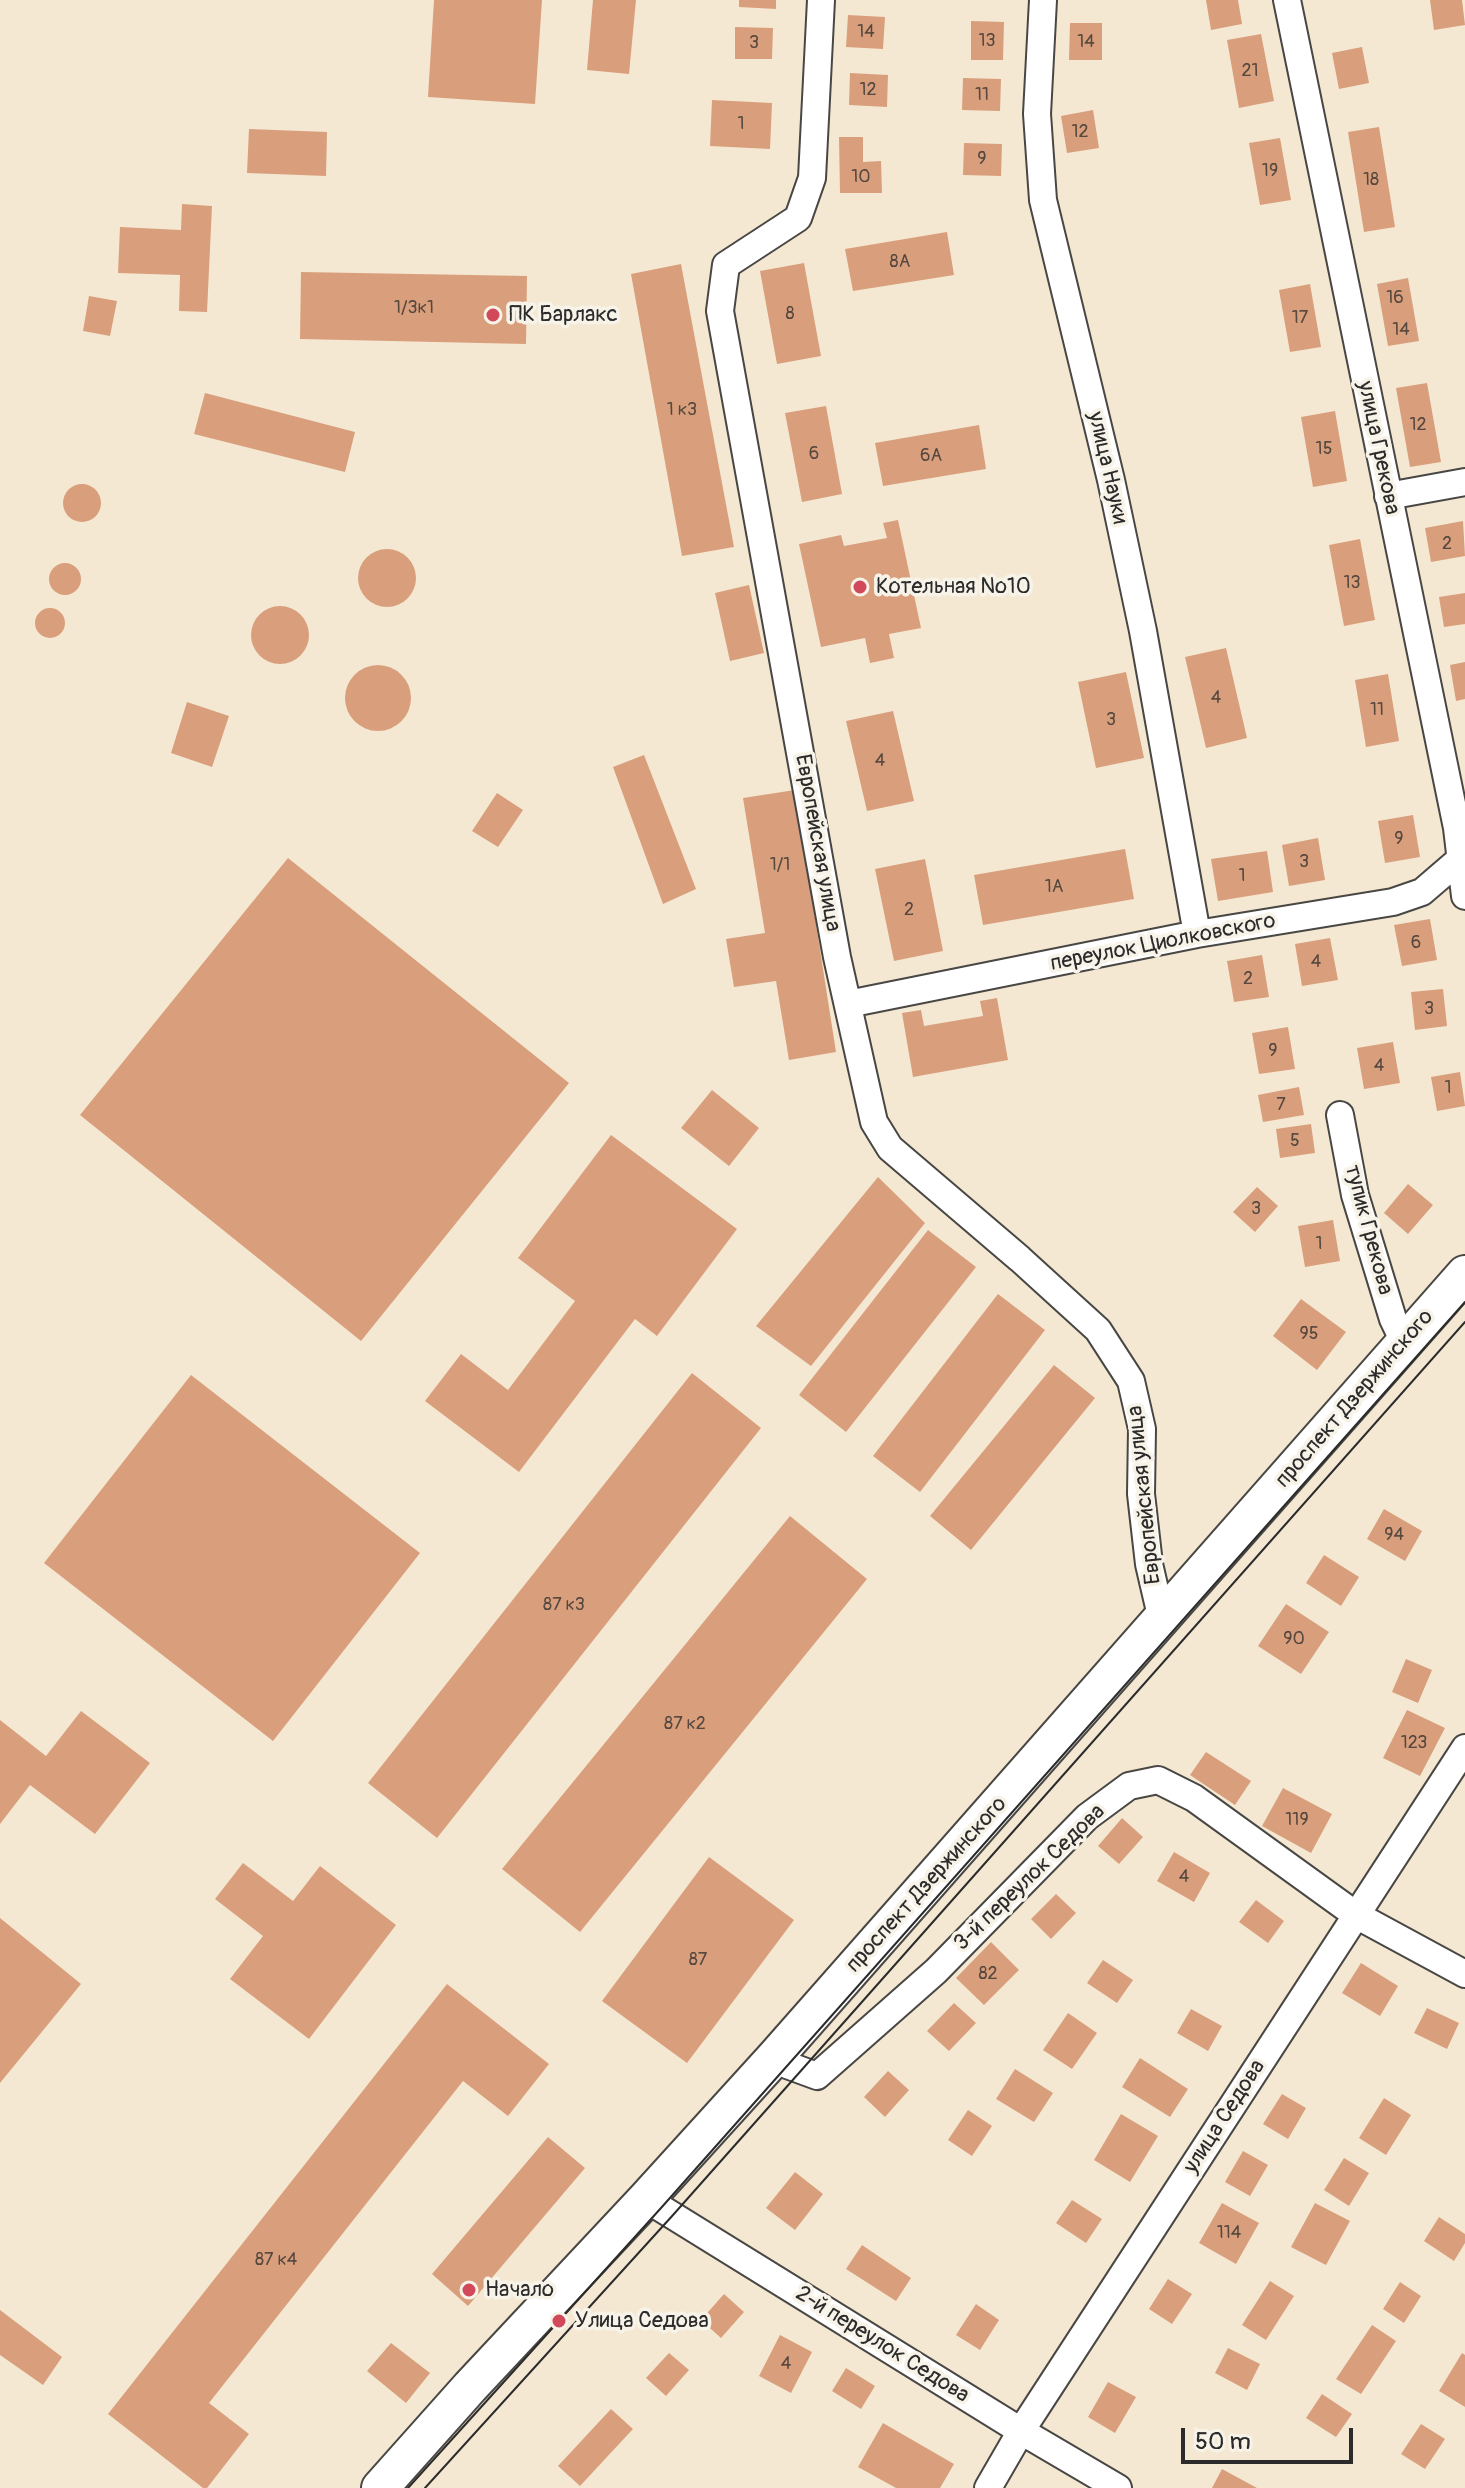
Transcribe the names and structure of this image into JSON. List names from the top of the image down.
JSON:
{
  "streets": {
    "main road": ["проспект Дзержинского"],
    "street": [
      "улица Грекова",
      "улица Науки",
      "Европейская улица",
      "переулок Циолковского",
      "тупик Грекова",
      "3-й переулок Седова",
      "улица Седова",
      "2-й переулок Седова"
    ]
  },
  "crossings": [
    ["улица Грекова", "переулок Циолковского"],
    ["улица Науки", "переулок Циолковского"],
    ["Европейская улица", "переулок Циолковского"],
    ["Европейская улица", "проспект Дзержинского"],
    ["тупик Грекова", "проспект Дзержинского"],
    ["проспект Дзержинского", "3-й переулок Седова"],
    ["проспект Дзержинского", "2-й переулок Седова"],
    ["3-й переулок Седова", "улица Седова"],
    ["улица Седова", "2-й переулок Седова"]
  ],
  "places": [
    "ПК Барлакс",
    "Котельная №10",
    "Начало",
    "Улица Седова"
  ],
  "house_numbers": [
    "14",
    "13",
    "14",
    "3",
    "21",
    "12",
    "11",
    "1",
    "12",
    "9",
    "19",
    "10",
    "18",
    "8А",
    "16",
    "1/3к1",
    "8",
    "17",
    "14",
    "1 к3",
    "12",
    "15",
    "6",
    "6А",
    "2",
    "13",
    "4",
    "11",
    "3",
    "4",
    "9",
    "3",
    "1/1",
    "1",
    "1А",
    "2",
    "6",
    "4",
    "2",
    "3",
    "9",
    "4",
    "1",
    "7",
    "5",
    "3",
    "1",
    "95",
    "94",
    "87 к3",
    "90",
    "87 к2",
    "123",
    "119",
    "4",
    "87",
    "82",
    "114",
    "87 к4",
    "4"
  ],
  "scale_bar": "50 m"
}
